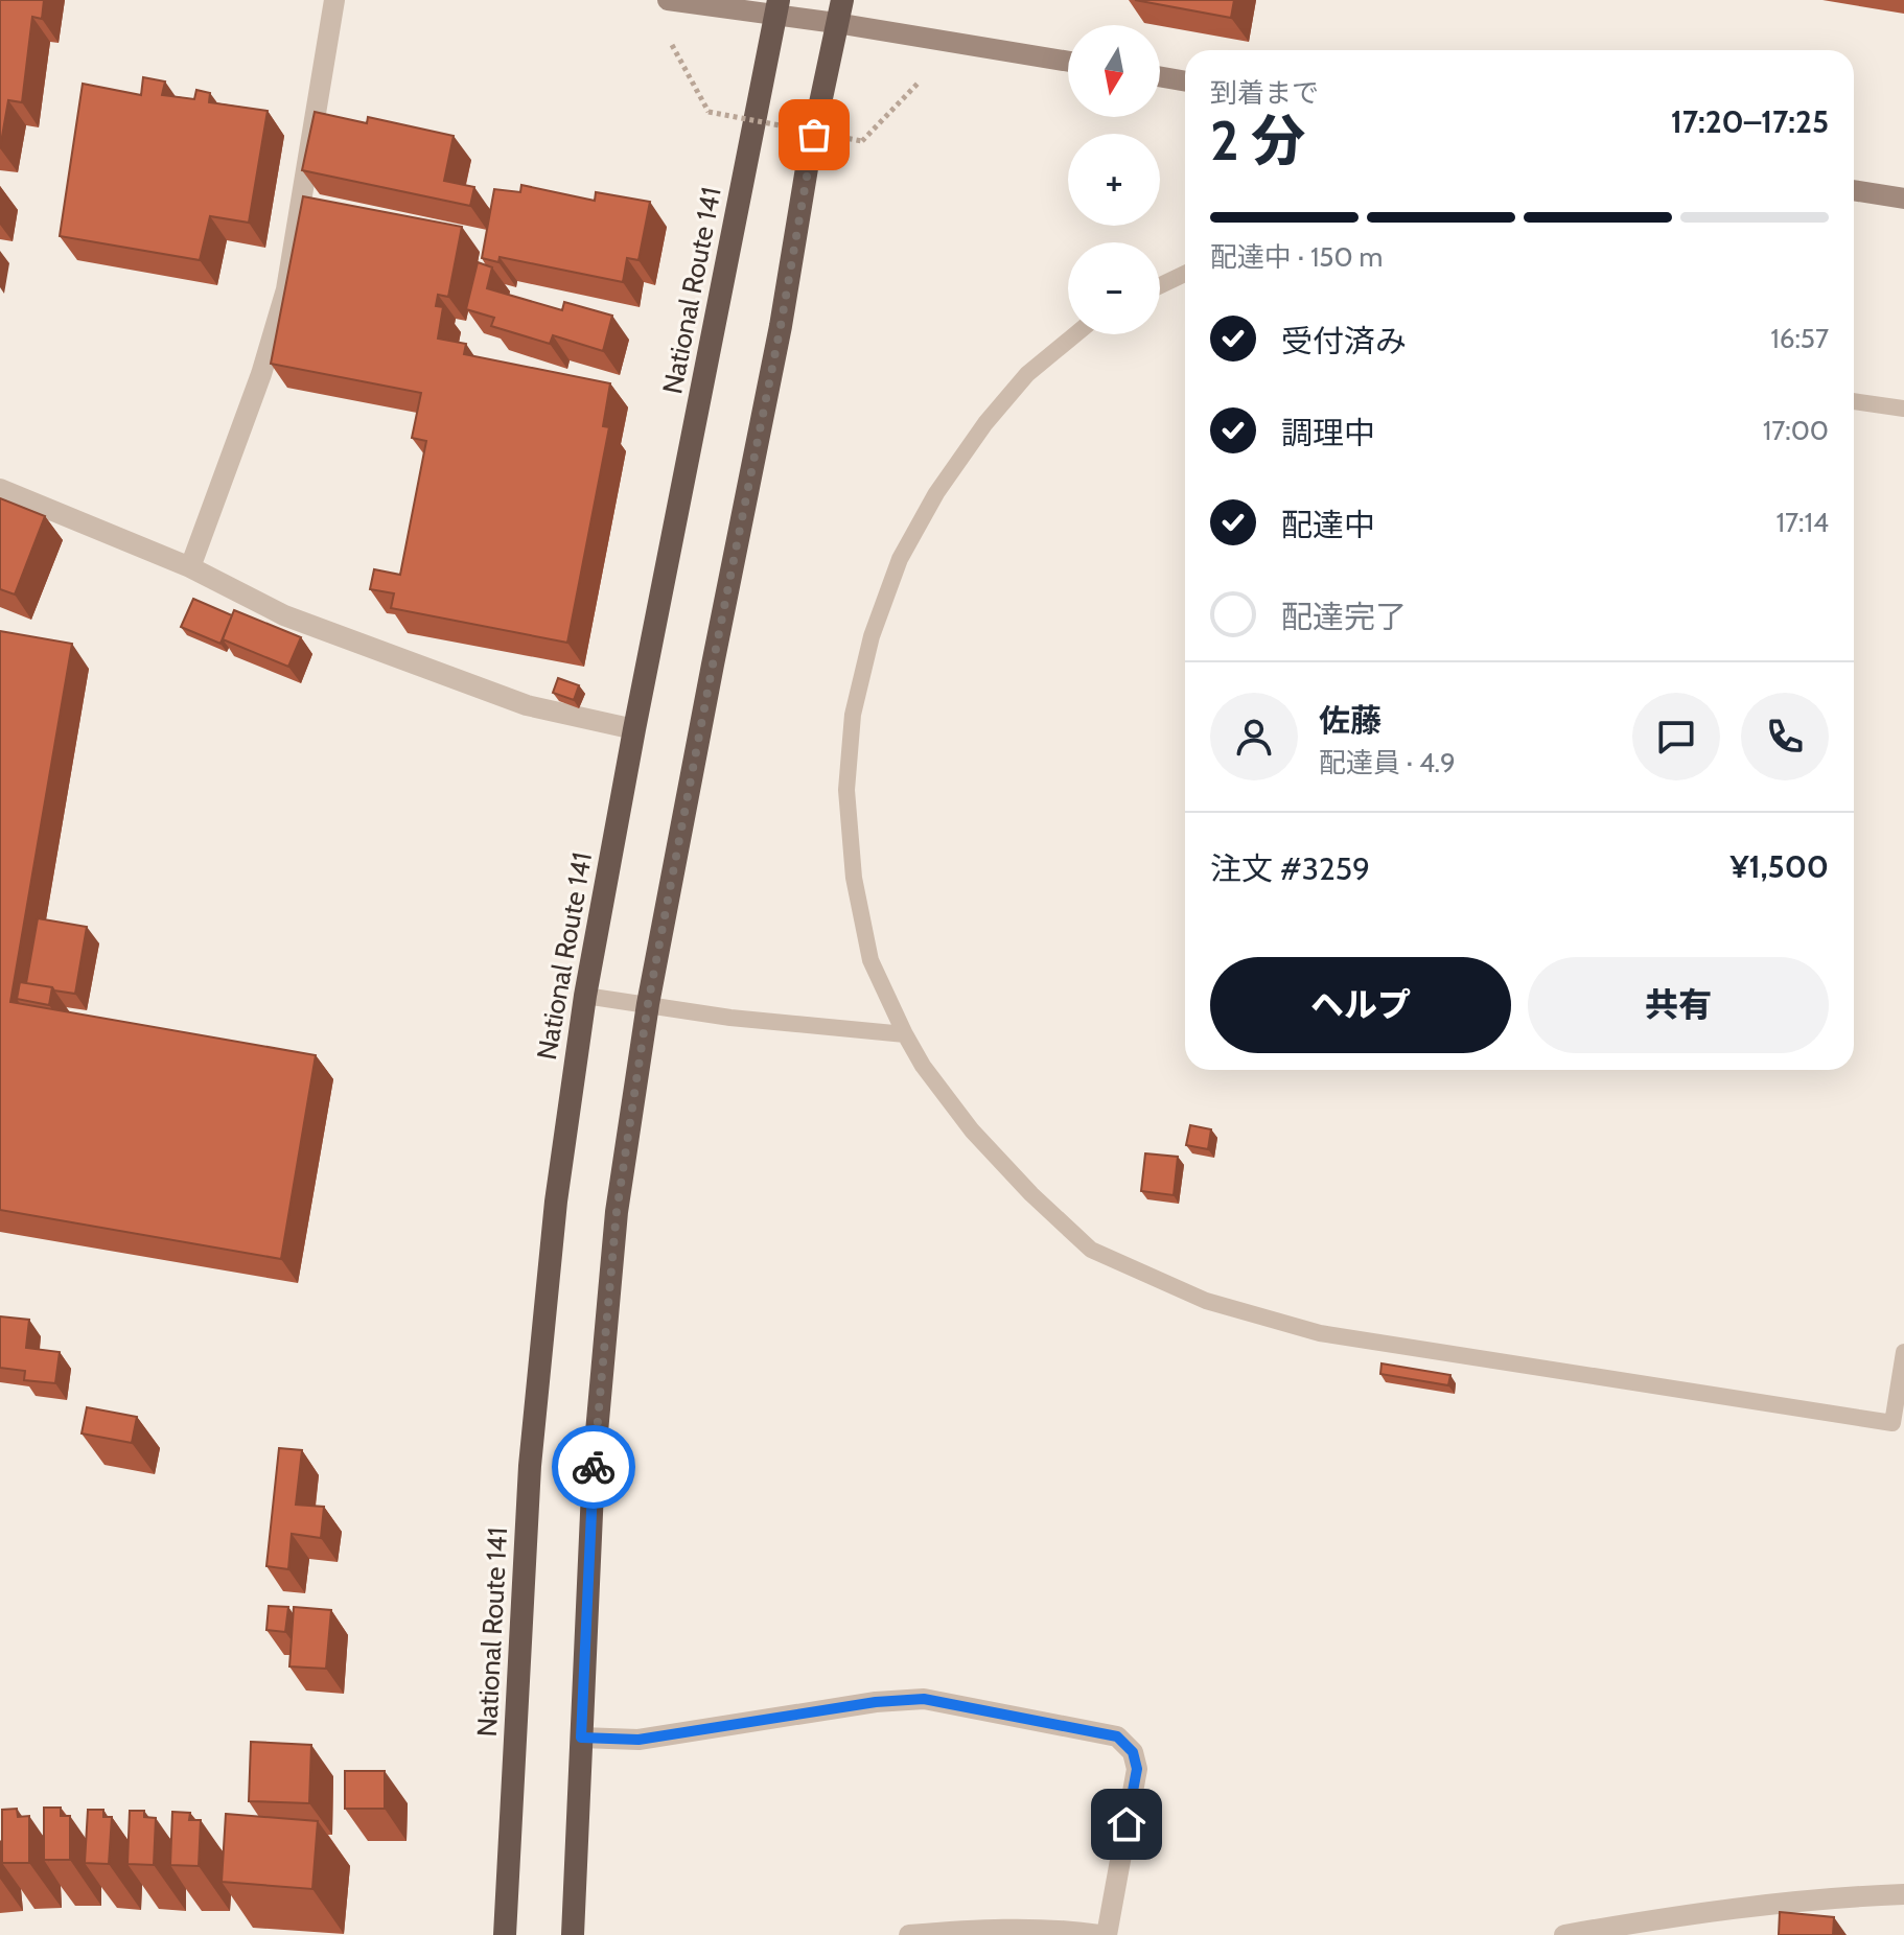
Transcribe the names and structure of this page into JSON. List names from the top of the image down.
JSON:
{
  "streets": {
    "highway": ["National Route 141"]
  },
  "north": "bottom",
  "page": {
    "map_buttons": ["+", "−"],
    "heading": ["2 分", "到着まで", "17:20–17:25"],
    "panel": [
      "佐藤",
      "配達員 · 4.9",
      "注文 #3259",
      "¥1,500"
    ],
    "bar": "配達中 · 150 m",
    "list": [
      ["受付済み", "16:57"],
      ["調理中", "17:00"],
      ["配達中", "17:14"],
      "配達完了"
    ],
    "buttons": ["ヘルプ", "共有"]
  }
}
